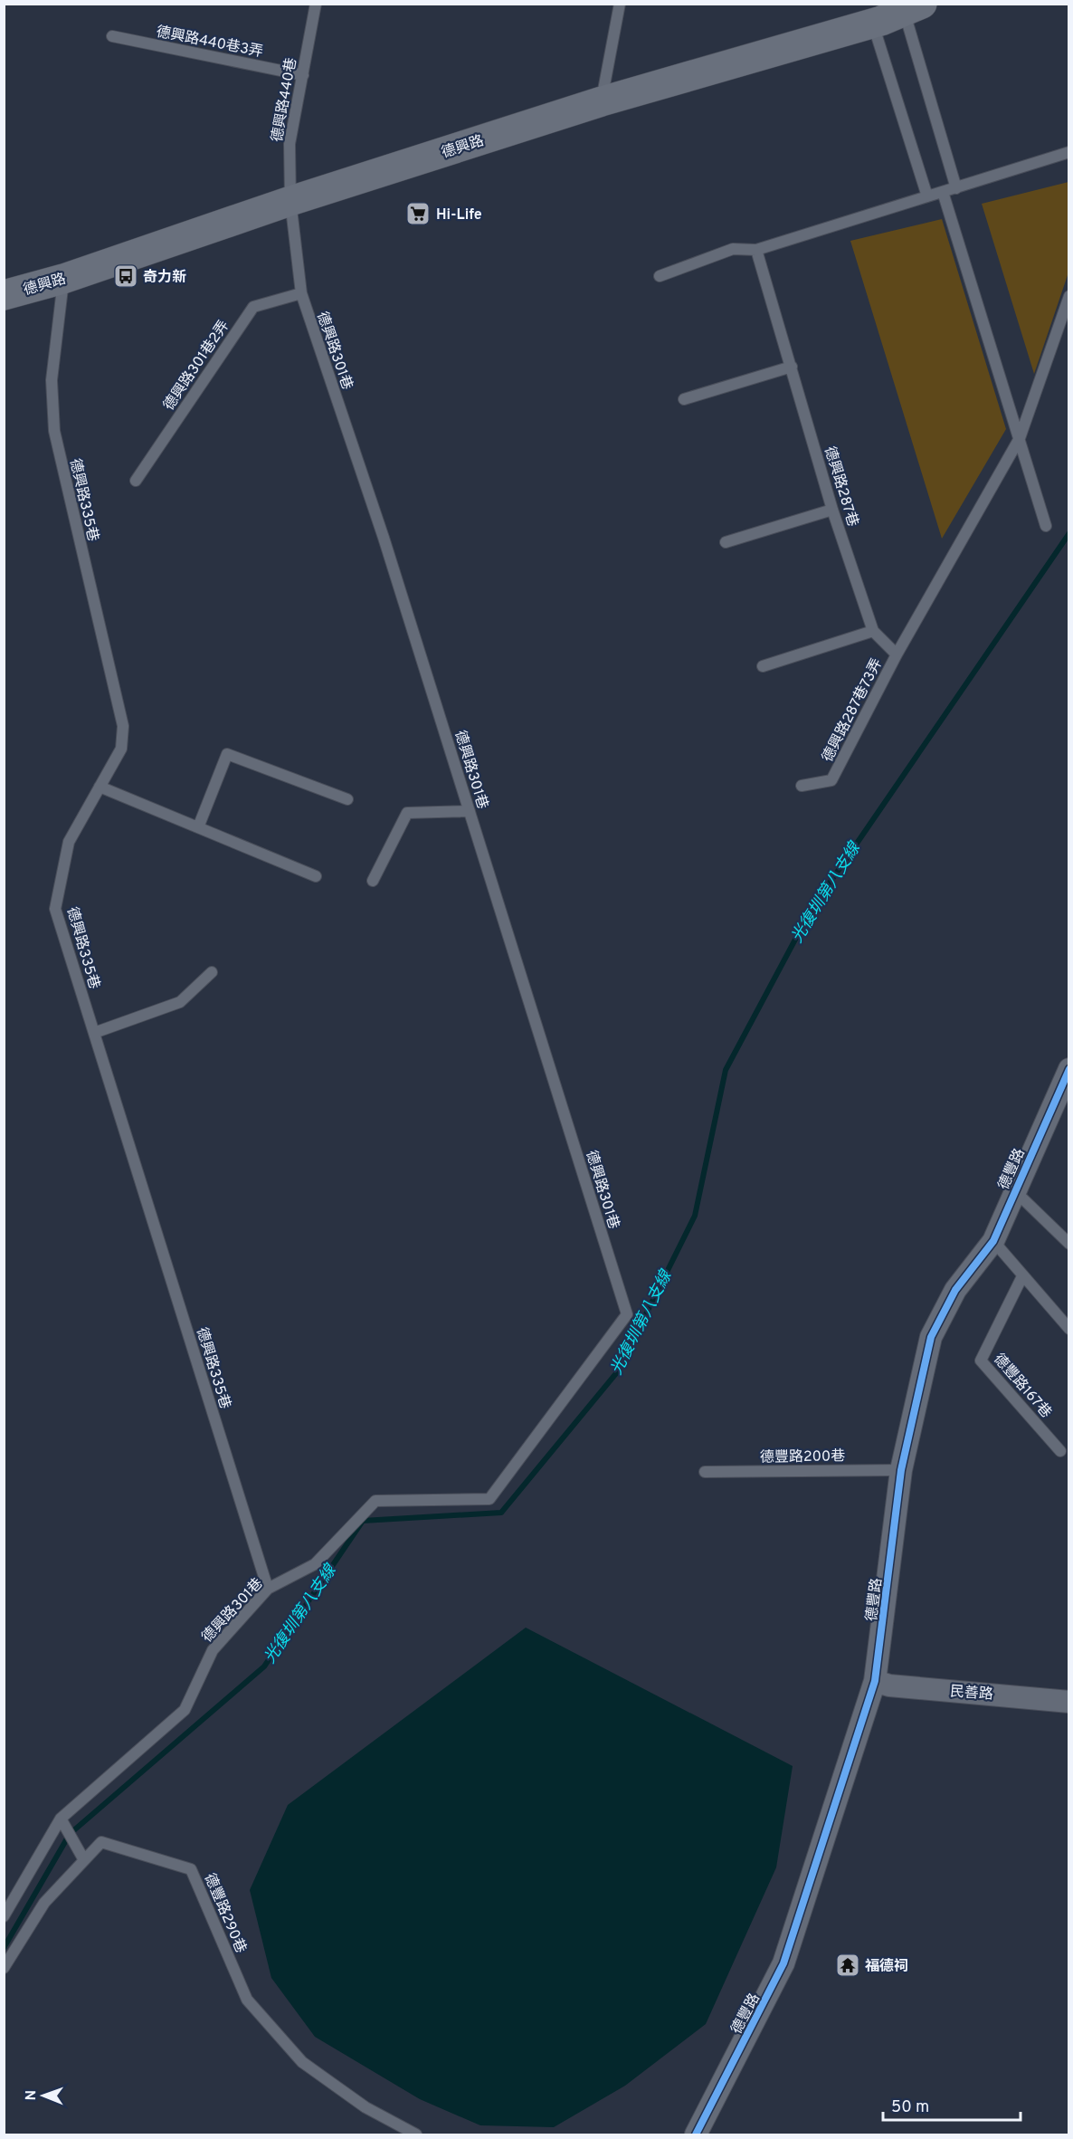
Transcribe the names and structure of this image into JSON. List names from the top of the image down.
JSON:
{
  "streets": {
    "main road": ["德興路"],
    "street": ["德豐路", "民善路"],
    "lane": [
      "德興路440巷3弄",
      "德興路440巷",
      "德興路301巷",
      "德興路301巷2弄",
      "德興路287巷",
      "德興路335巷",
      "德興路287巷73弄",
      "德豐路167巷",
      "德豐路200巷",
      "德豐路290巷"
    ]
  },
  "crossings": [
    ["德興路440巷3弄", "德興路440巷"],
    ["德興路440巷", "德興路"],
    ["德興路440巷", "德興路301巷"],
    ["德興路", "德興路301巷"],
    ["德興路", "德興路335巷"],
    ["德興路301巷", "德興路301巷2弄"],
    ["德興路301巷", "德興路335巷"],
    ["德興路287巷", "德興路287巷73弄"],
    ["德豐路", "德豐路200巷"],
    ["德豐路", "民善路"]
  ],
  "water": ["光復圳第八支線"],
  "places": {
    "supermarket": ["Hi-Life"],
    "bus stop": ["奇力新"],
    "temple": ["福德祠"]
  },
  "scale_bar": "50 m",
  "north": "left"
}
